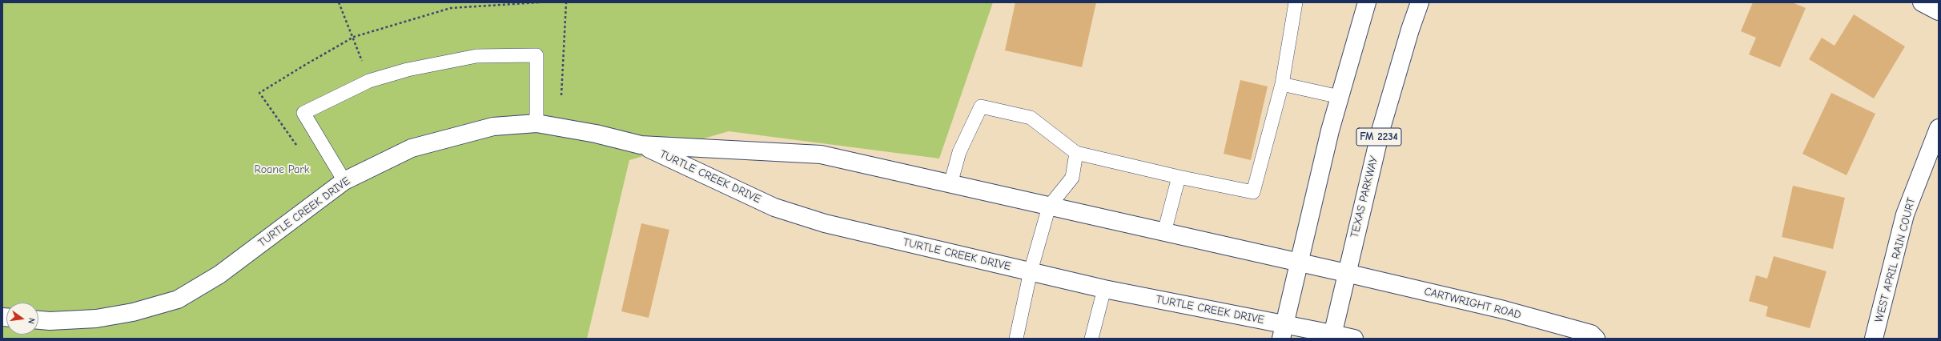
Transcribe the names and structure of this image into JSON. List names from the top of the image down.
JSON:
{
  "streets": {
    "street": [
      "FM 2234",
      "TURTLE CREEK DRIVE",
      "TEXAS PARKWAY",
      "WEST APRIL RAIN COURT",
      "CARTWRIGHT ROAD"
    ]
  },
  "crossings": [
    ["TURTLE CREEK DRIVE", "TEXAS PARKWAY"],
    ["TURTLE CREEK DRIVE", "CARTWRIGHT ROAD"],
    ["TEXAS PARKWAY", "CARTWRIGHT ROAD"]
  ],
  "parks": ["Roane Park"],
  "north": "right"
}
